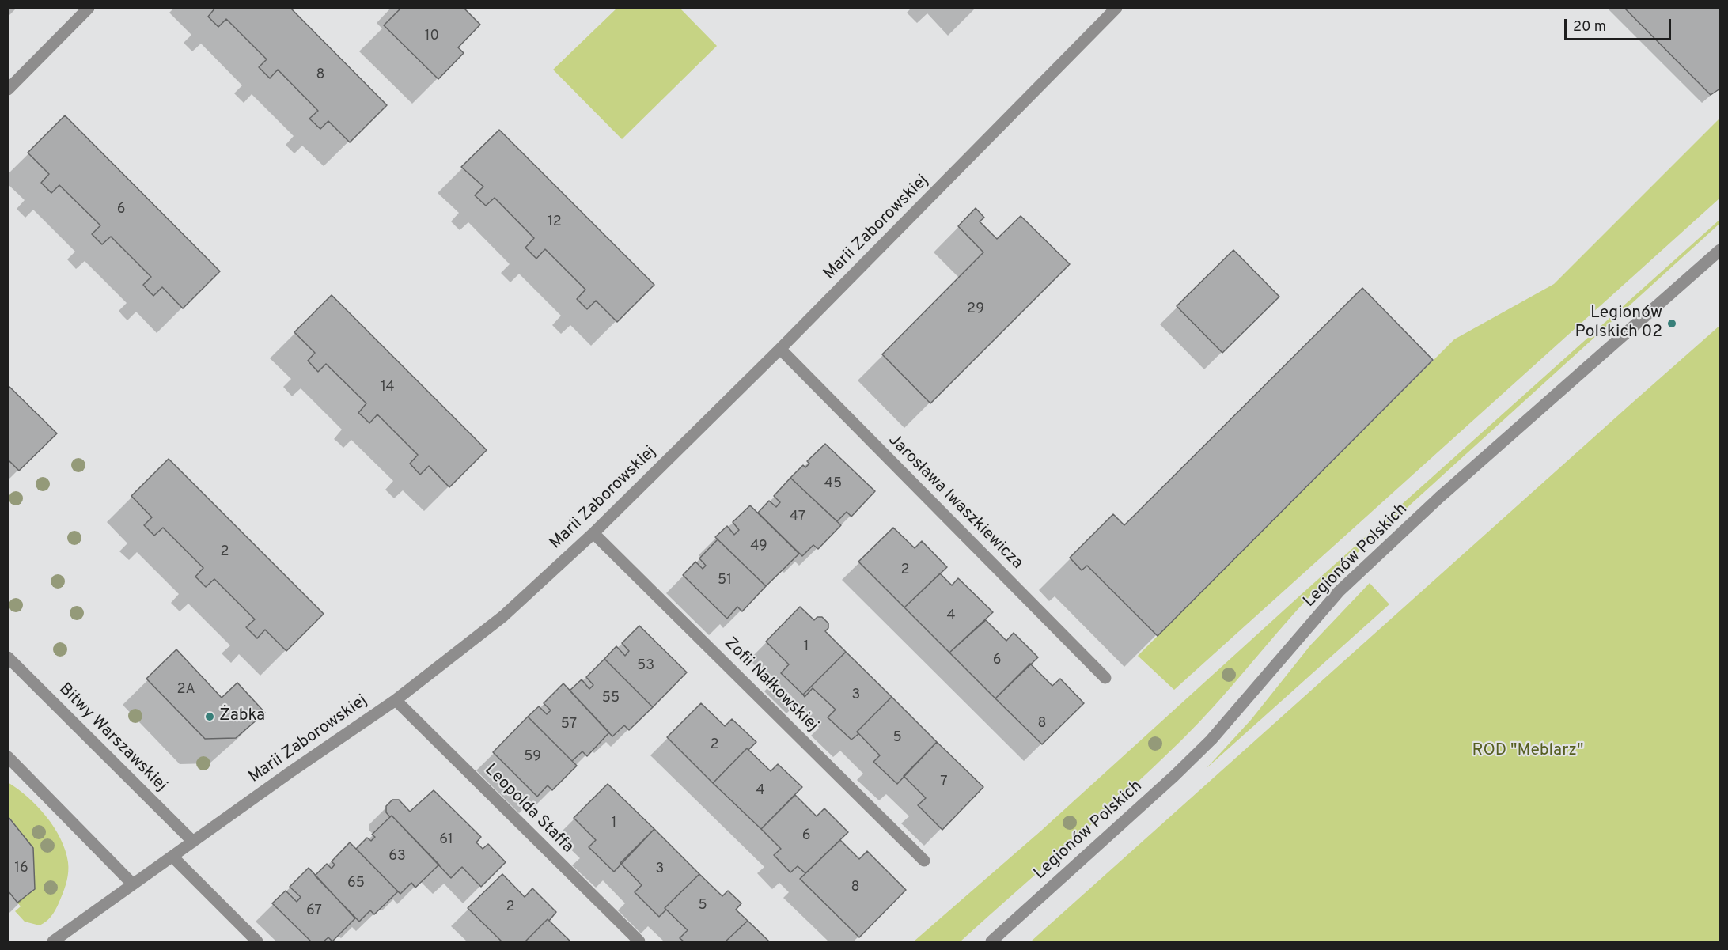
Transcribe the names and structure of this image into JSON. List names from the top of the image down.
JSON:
{
  "streets": {
    "street": [
      "Marii Zaborowskiej",
      "Jarosława Iwaszkiewicza",
      "Legionów Polskich",
      "Zofii Nałkowskiej",
      "Bitwy Warszawskiej",
      "Leopolda Staffa"
    ]
  },
  "crossings": [
    ["Marii Zaborowskiej", "Jarosława Iwaszkiewicza"],
    ["Marii Zaborowskiej", "Zofii Nałkowskiej"],
    ["Marii Zaborowskiej", "Bitwy Warszawskiej"],
    ["Marii Zaborowskiej", "Leopolda Staffa"]
  ],
  "parks": ["ROD \"Meblarz\""],
  "places": ["Legionów Polskich 02", "Żabka"],
  "house_numbers": [
    "10",
    "8",
    "6",
    "12",
    "29",
    "14",
    "45",
    "47",
    "49",
    "2",
    "2",
    "51",
    "4",
    "1",
    "6",
    "53",
    "2A",
    "3",
    "55",
    "8",
    "57",
    "5",
    "2",
    "59",
    "7",
    "4",
    "1",
    "6",
    "61",
    "63",
    "16",
    "3",
    "65",
    "8",
    "5",
    "2",
    "67"
  ],
  "scale_bar": "20 m"
}
